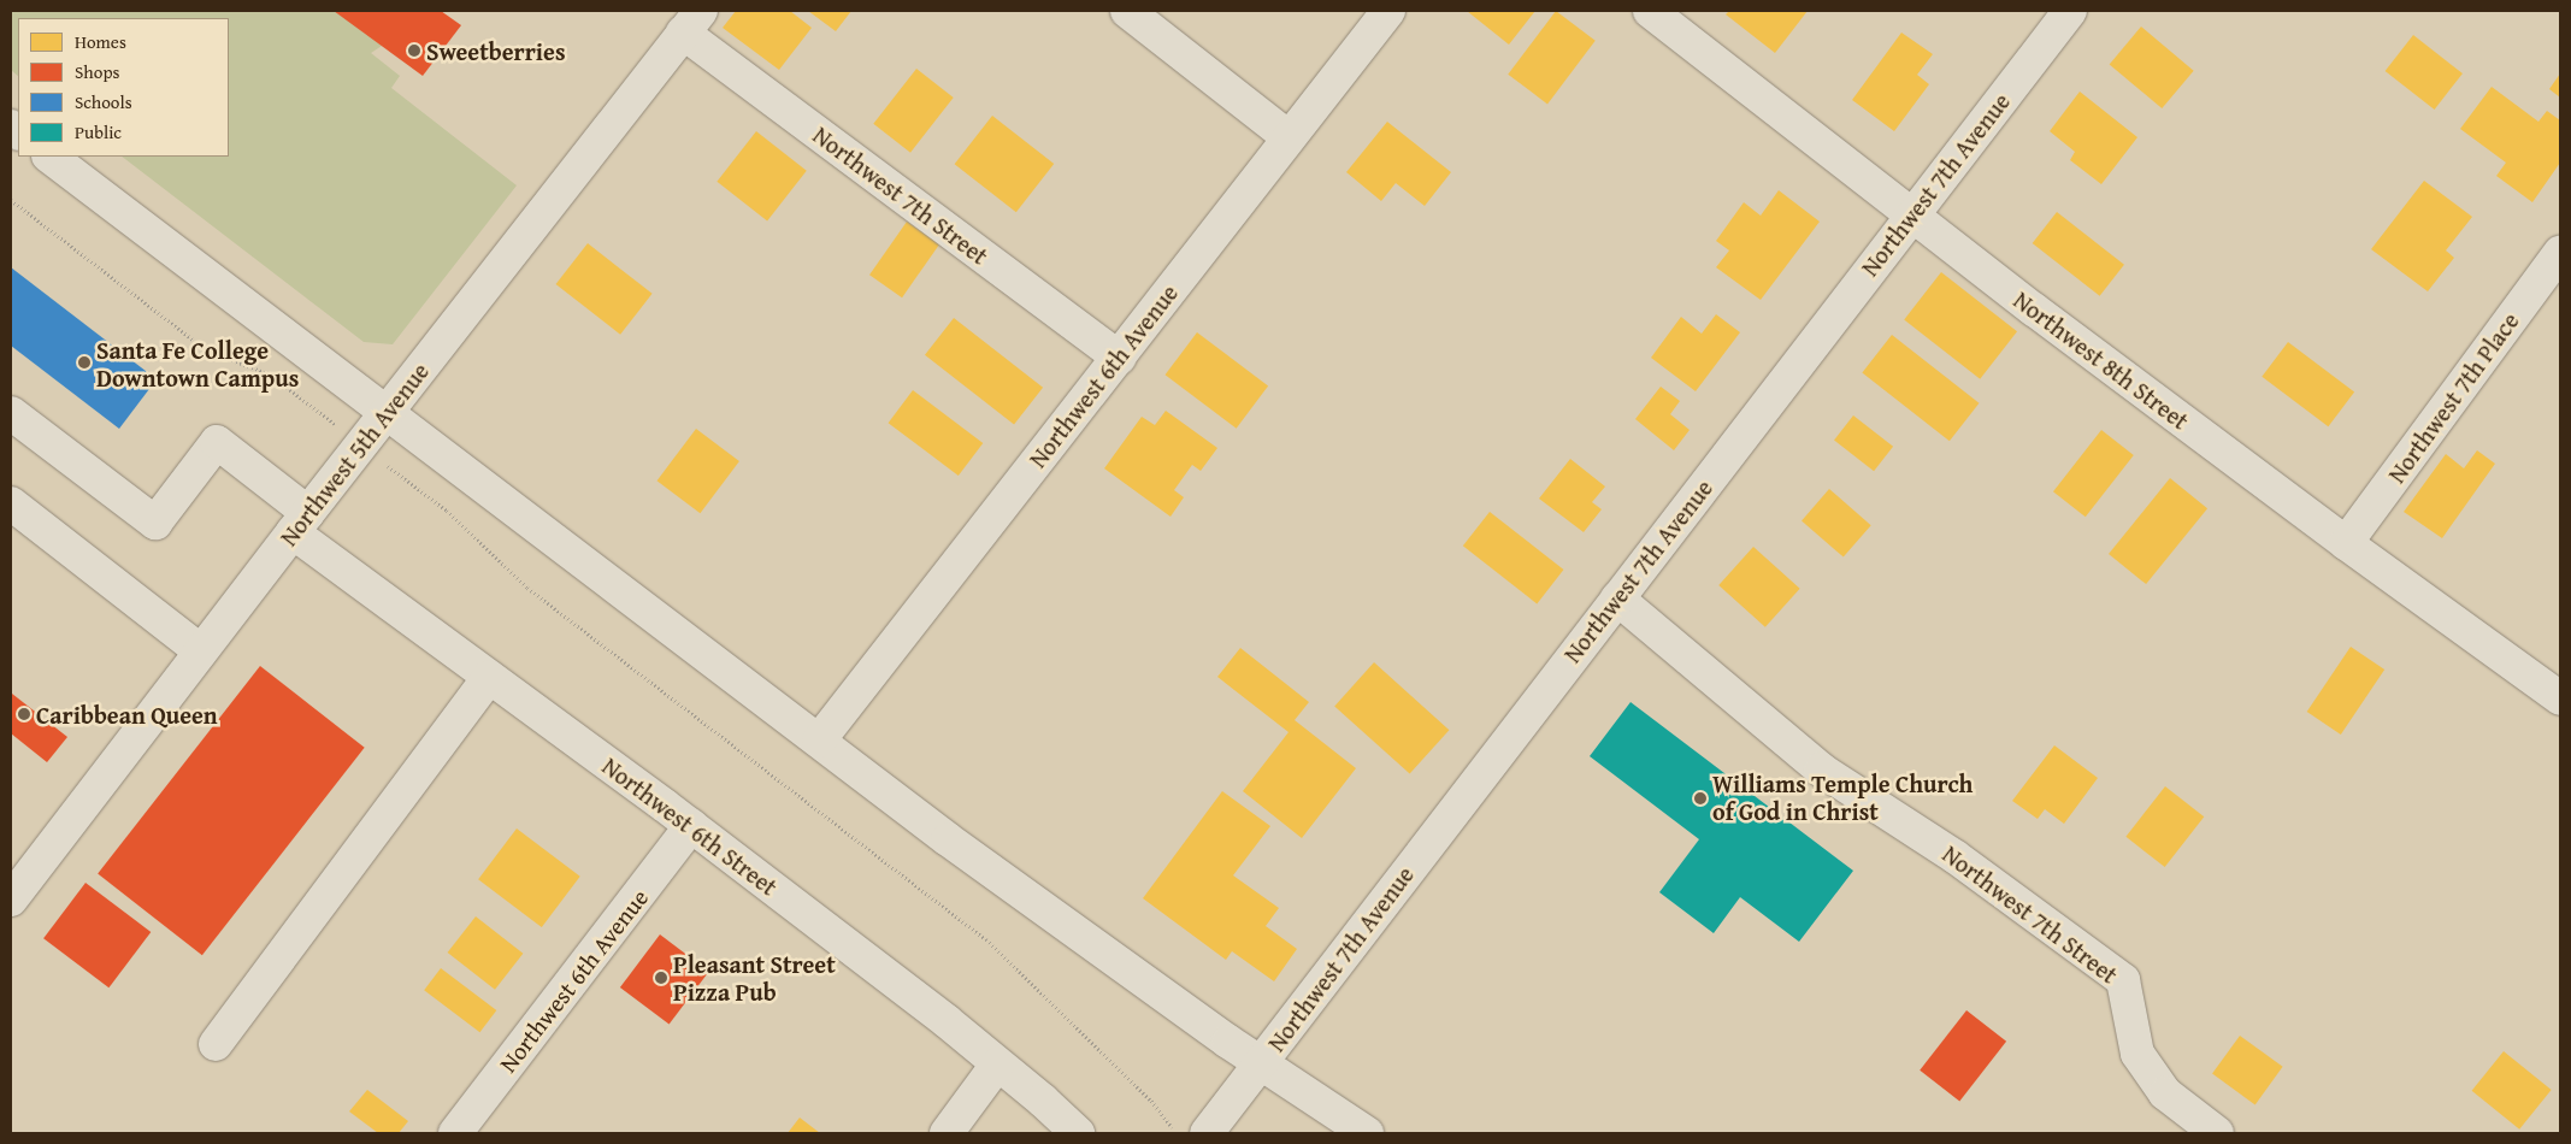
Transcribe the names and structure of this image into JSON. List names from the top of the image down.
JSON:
{
  "streets": {
    "street": [
      "Northwest 7th Avenue",
      "Northwest 7th Street",
      "Northwest 8th Street",
      "Northwest 6th Avenue",
      "Northwest 7th Place",
      "Northwest 5th Avenue",
      "Northwest 6th Street"
    ]
  },
  "crossings": [
    ["Northwest 7th Avenue", "Northwest 7th Street"],
    ["Northwest 7th Avenue", "Northwest 8th Street"],
    ["Northwest 7th Street", "Northwest 6th Avenue"],
    ["Northwest 7th Street", "Northwest 5th Avenue"],
    ["Northwest 8th Street", "Northwest 7th Place"],
    ["Northwest 6th Avenue", "Northwest 6th Street"],
    ["Northwest 5th Avenue", "Northwest 6th Street"]
  ],
  "places": [
    "Sweetberries",
    "Santa Fe College Downtown Campus",
    "Caribbean Queen",
    "Williams Temple Church of God in Christ",
    "Pleasant Street Pizza Pub"
  ],
  "legend": [
    "Homes",
    "Shops",
    "Schools",
    "Public"
  ]
}
